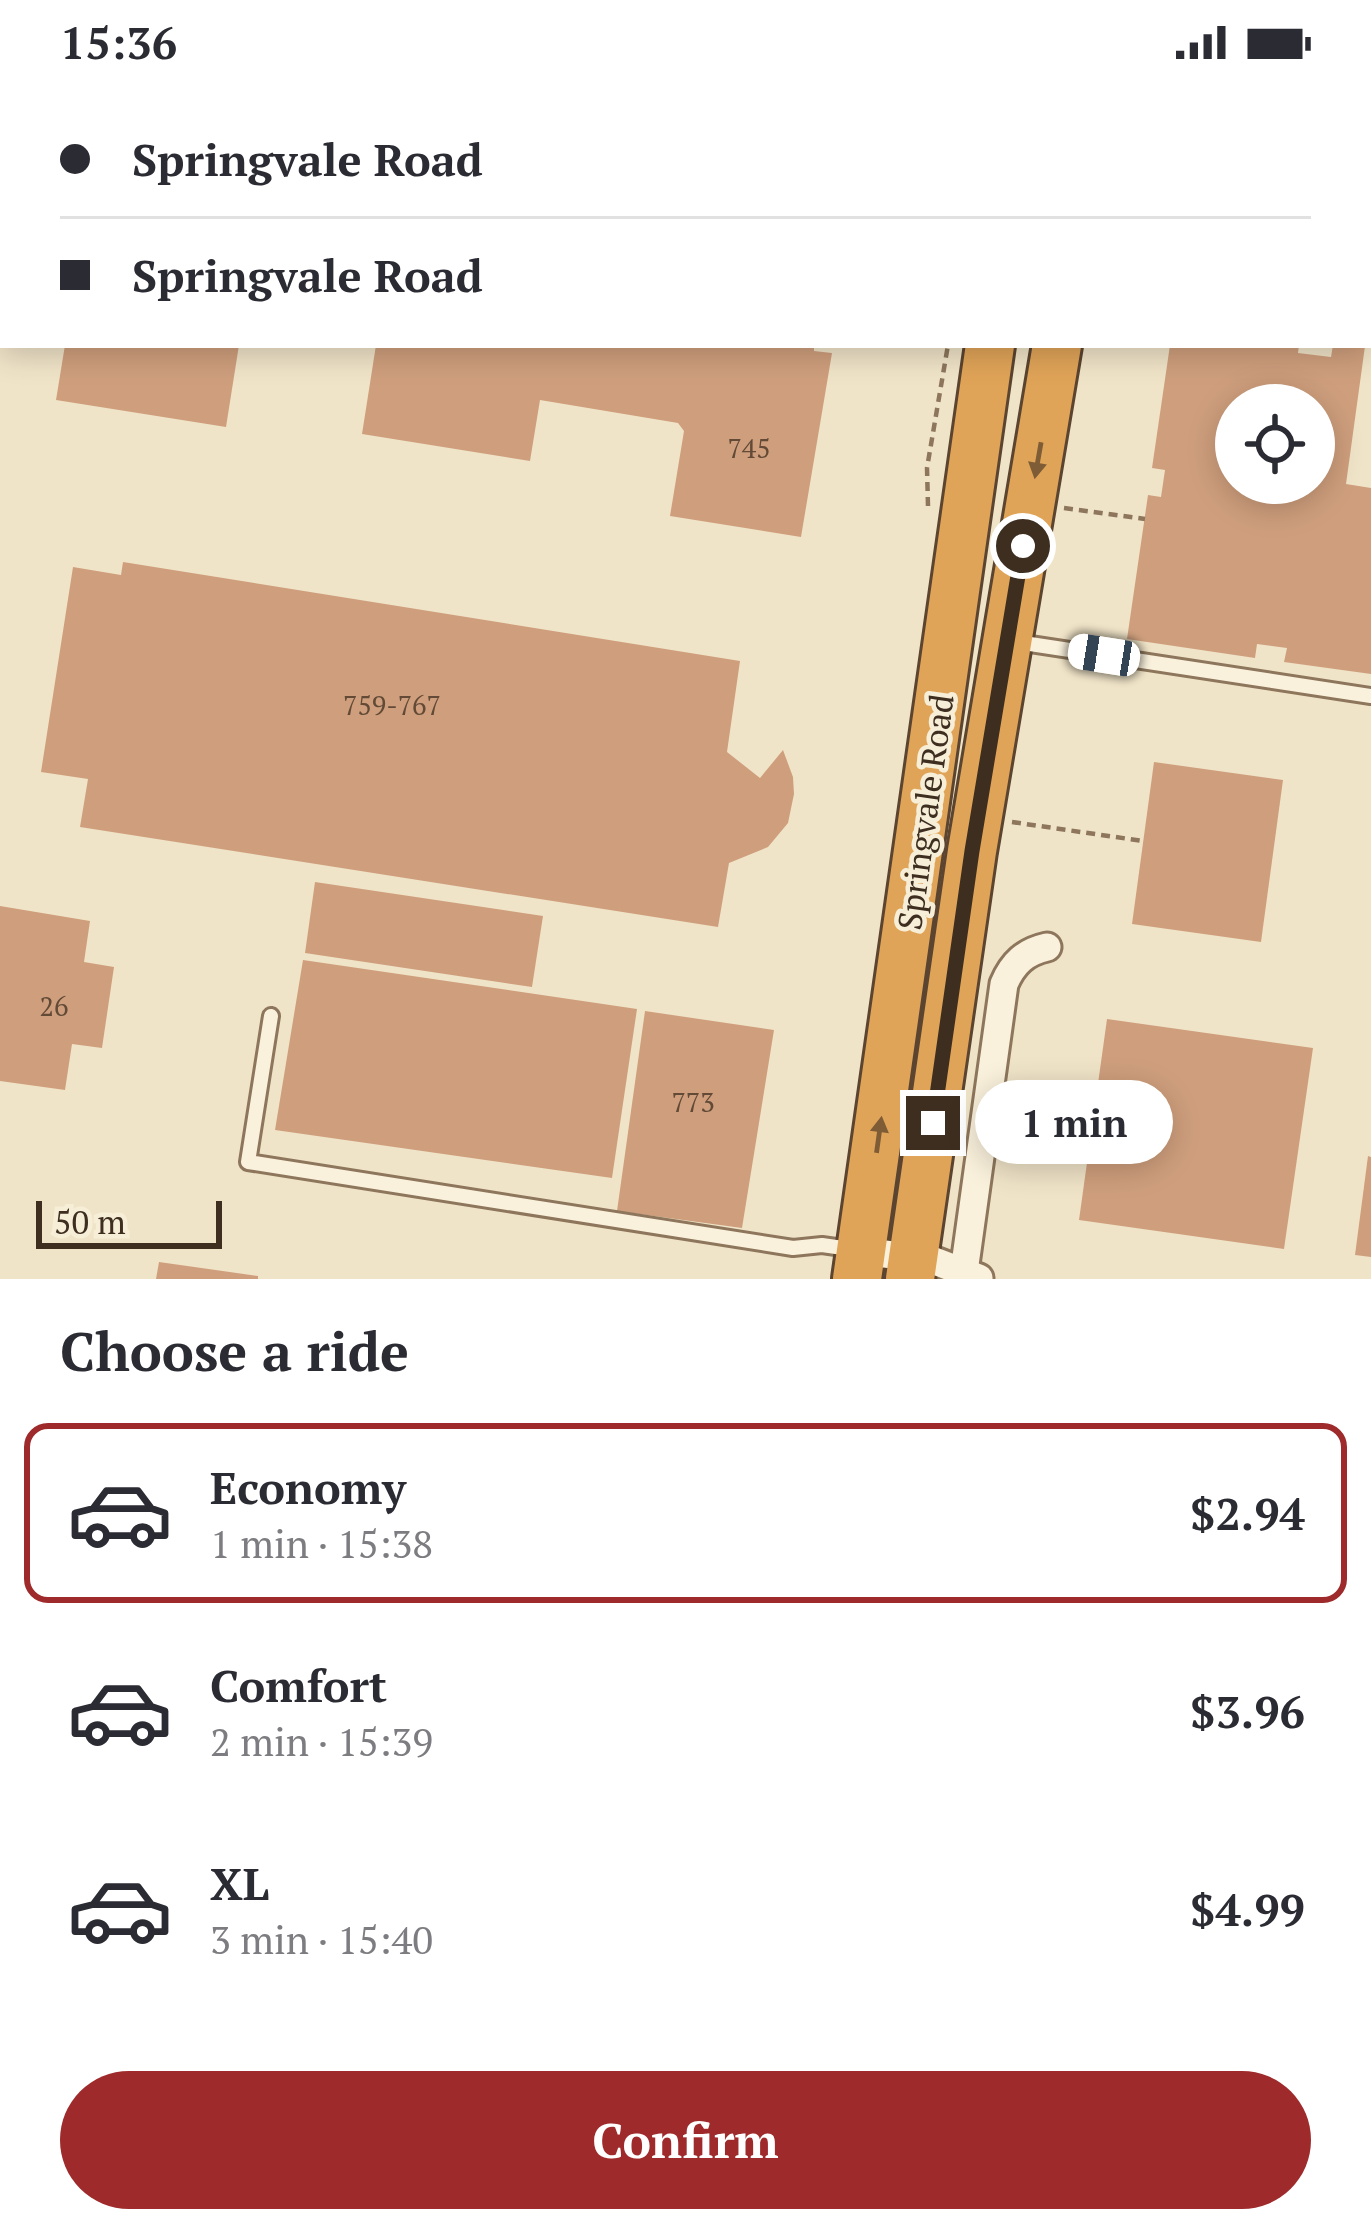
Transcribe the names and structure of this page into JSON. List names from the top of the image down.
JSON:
{
  "streets": {
    "highway": ["Springvale Road"]
  },
  "house_numbers": [
    "745",
    "759-767",
    "26",
    "773"
  ],
  "scale_bar": "50 m",
  "page": {
    "status": "15:36",
    "banner": ["Springvale Road", "Springvale Road"],
    "bubble": "1 min",
    "scale": "50 m",
    "heading": "Choose a ride",
    "list": [
      {
        "name": "Economy",
        "note": "1 min · 15:38",
        "value": "$2.94"
      },
      {
        "name": "Comfort",
        "note": "2 min · 15:39",
        "value": "$3.96"
      },
      {
        "name": "XL",
        "note": "3 min · 15:40",
        "value": "$4.99"
      }
    ],
    "buttons": "Confirm"
  }
}
